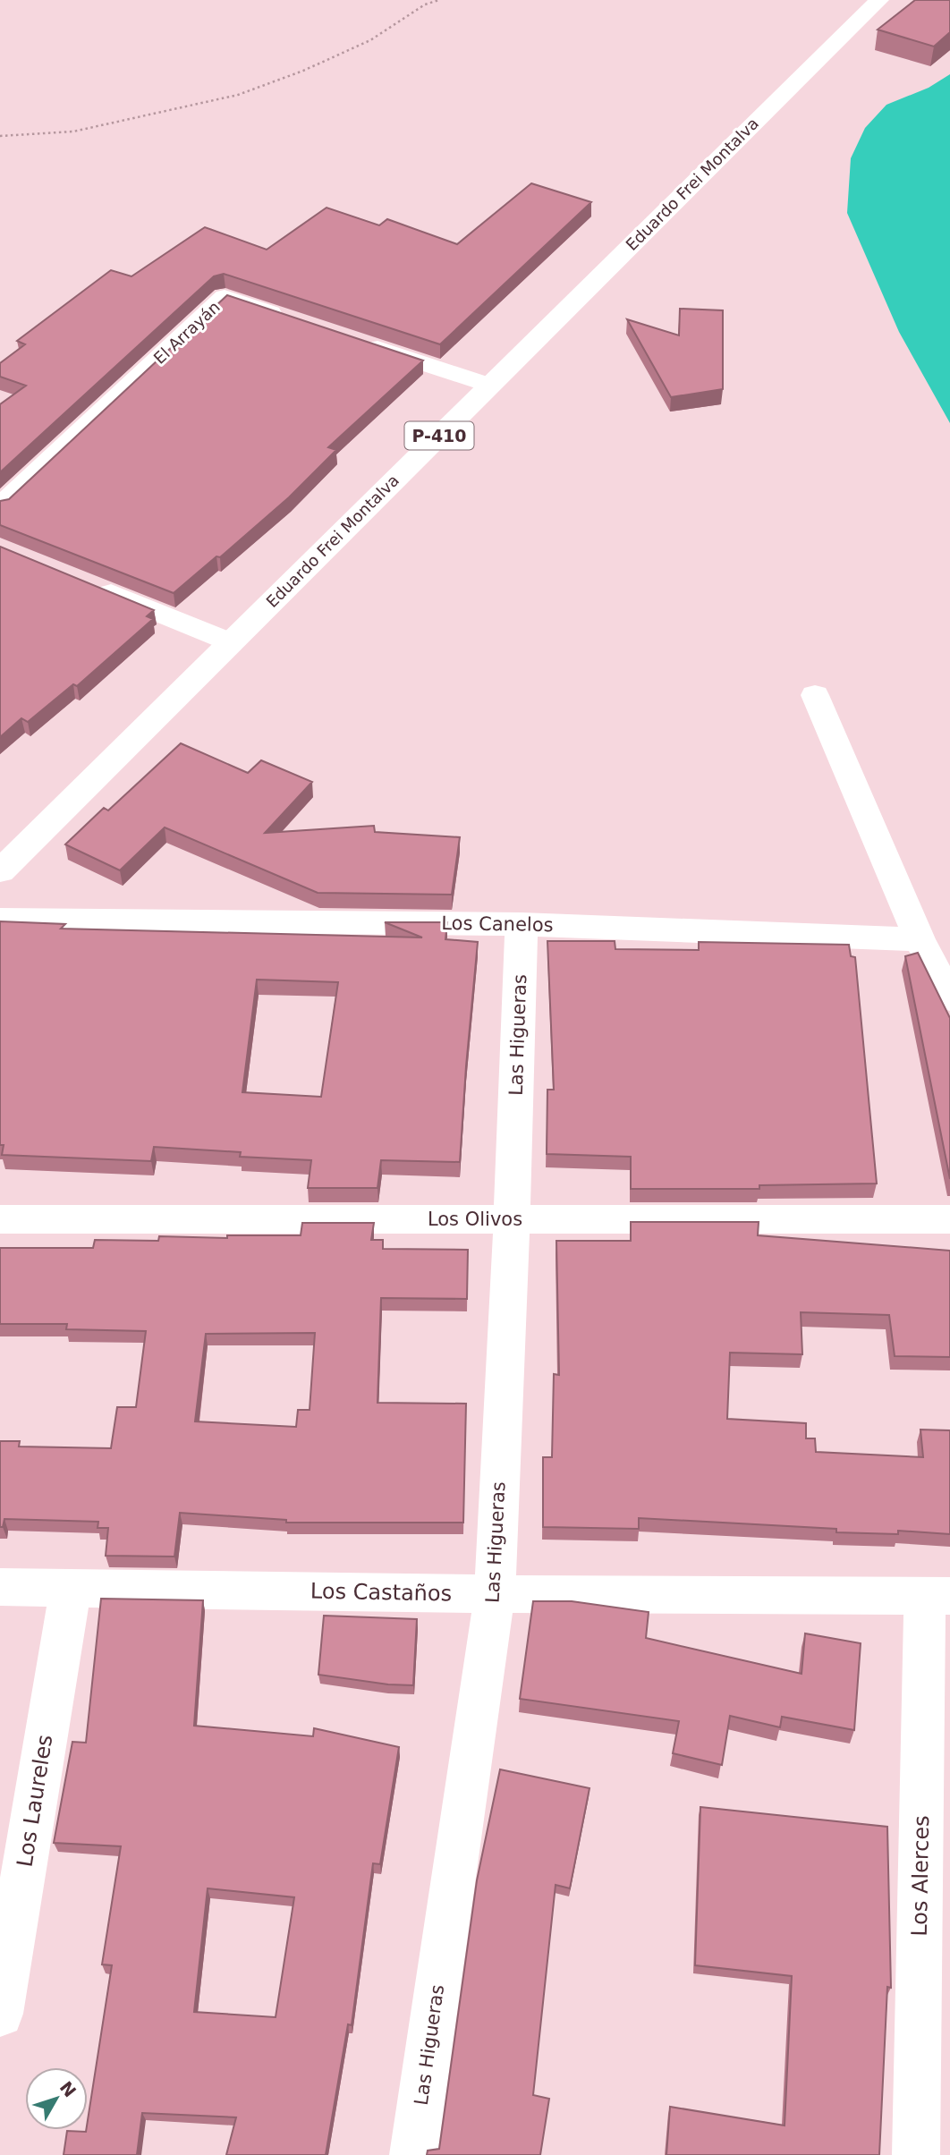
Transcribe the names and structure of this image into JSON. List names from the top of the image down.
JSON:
{
  "streets": {
    "street": [
      "Eduardo Frei Montalva",
      "El Arrayán",
      "P-410",
      "Los Canelos",
      "Las Higueras",
      "Los Olivos",
      "Los Castaños",
      "Los Laureles",
      "Los Alerces"
    ]
  },
  "crossings": [
    ["Los Canelos", "Las Higueras"],
    ["Las Higueras", "Los Olivos"],
    ["Las Higueras", "Los Castaños"],
    ["Los Castaños", "Los Laureles"],
    ["Los Castaños", "Los Alerces"]
  ],
  "north": "top right"
}
